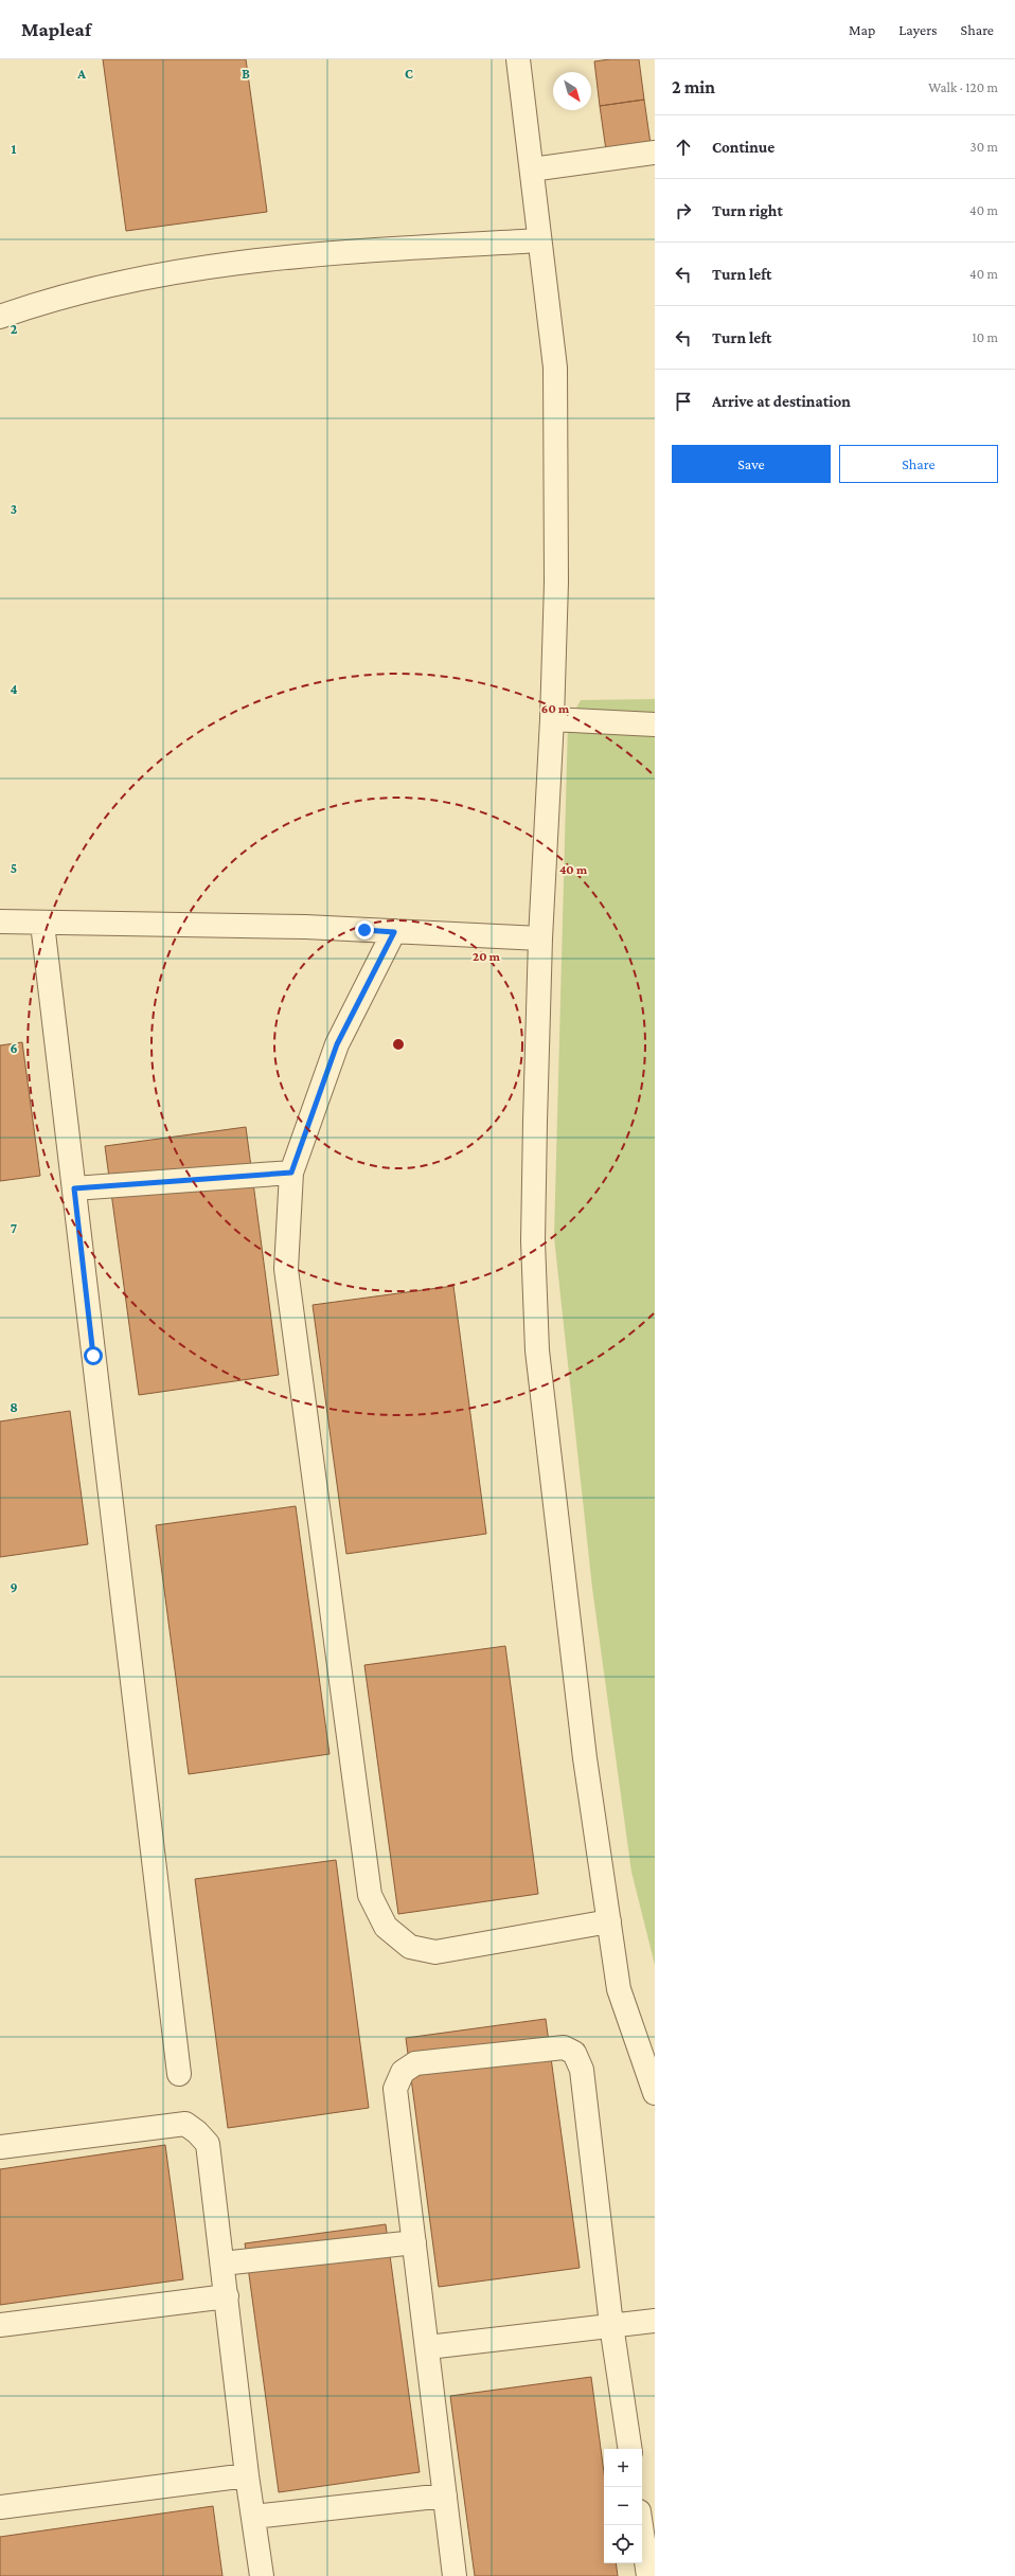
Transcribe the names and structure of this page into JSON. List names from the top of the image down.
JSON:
{
  "north": "bottom right",
  "page": {
    "header": "Mapleaf",
    "nav": ["Map", "Layers", "Share"],
    "heading": ["2 min", "Walk · 120 m"],
    "list": [
      ["Continue", "30 m"],
      ["Turn right", "40 m"],
      ["Turn left", "40 m"],
      ["Turn left", "10 m"],
      "Arrive at destination"
    ],
    "buttons": ["Save", "Share"],
    "map_buttons": ["+", "−"]
  },
  "grid": {
    "columns": ["A", "B", "C"],
    "rows": [
      "1",
      "2",
      "3",
      "4",
      "5",
      "6",
      "7",
      "8",
      "9"
    ]
  },
  "rings": ["60 m", "40 m", "20 m"]
}
